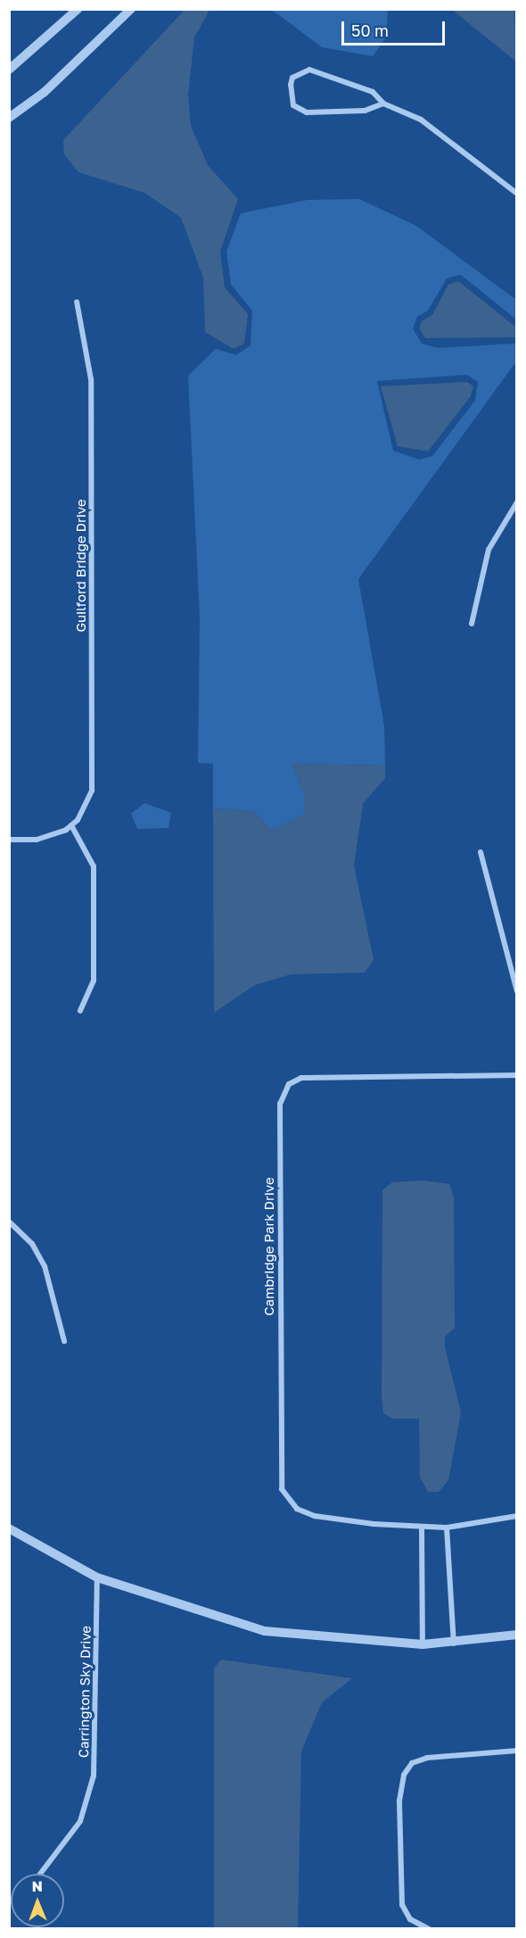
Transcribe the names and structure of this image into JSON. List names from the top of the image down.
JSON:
{
  "streets": {
    "street": ["Guilford Bridge Drive", "Cambridge Park Drive", "Carrington Sky Drive"]
  },
  "scale_bar": "50 m",
  "north": "top"
}
